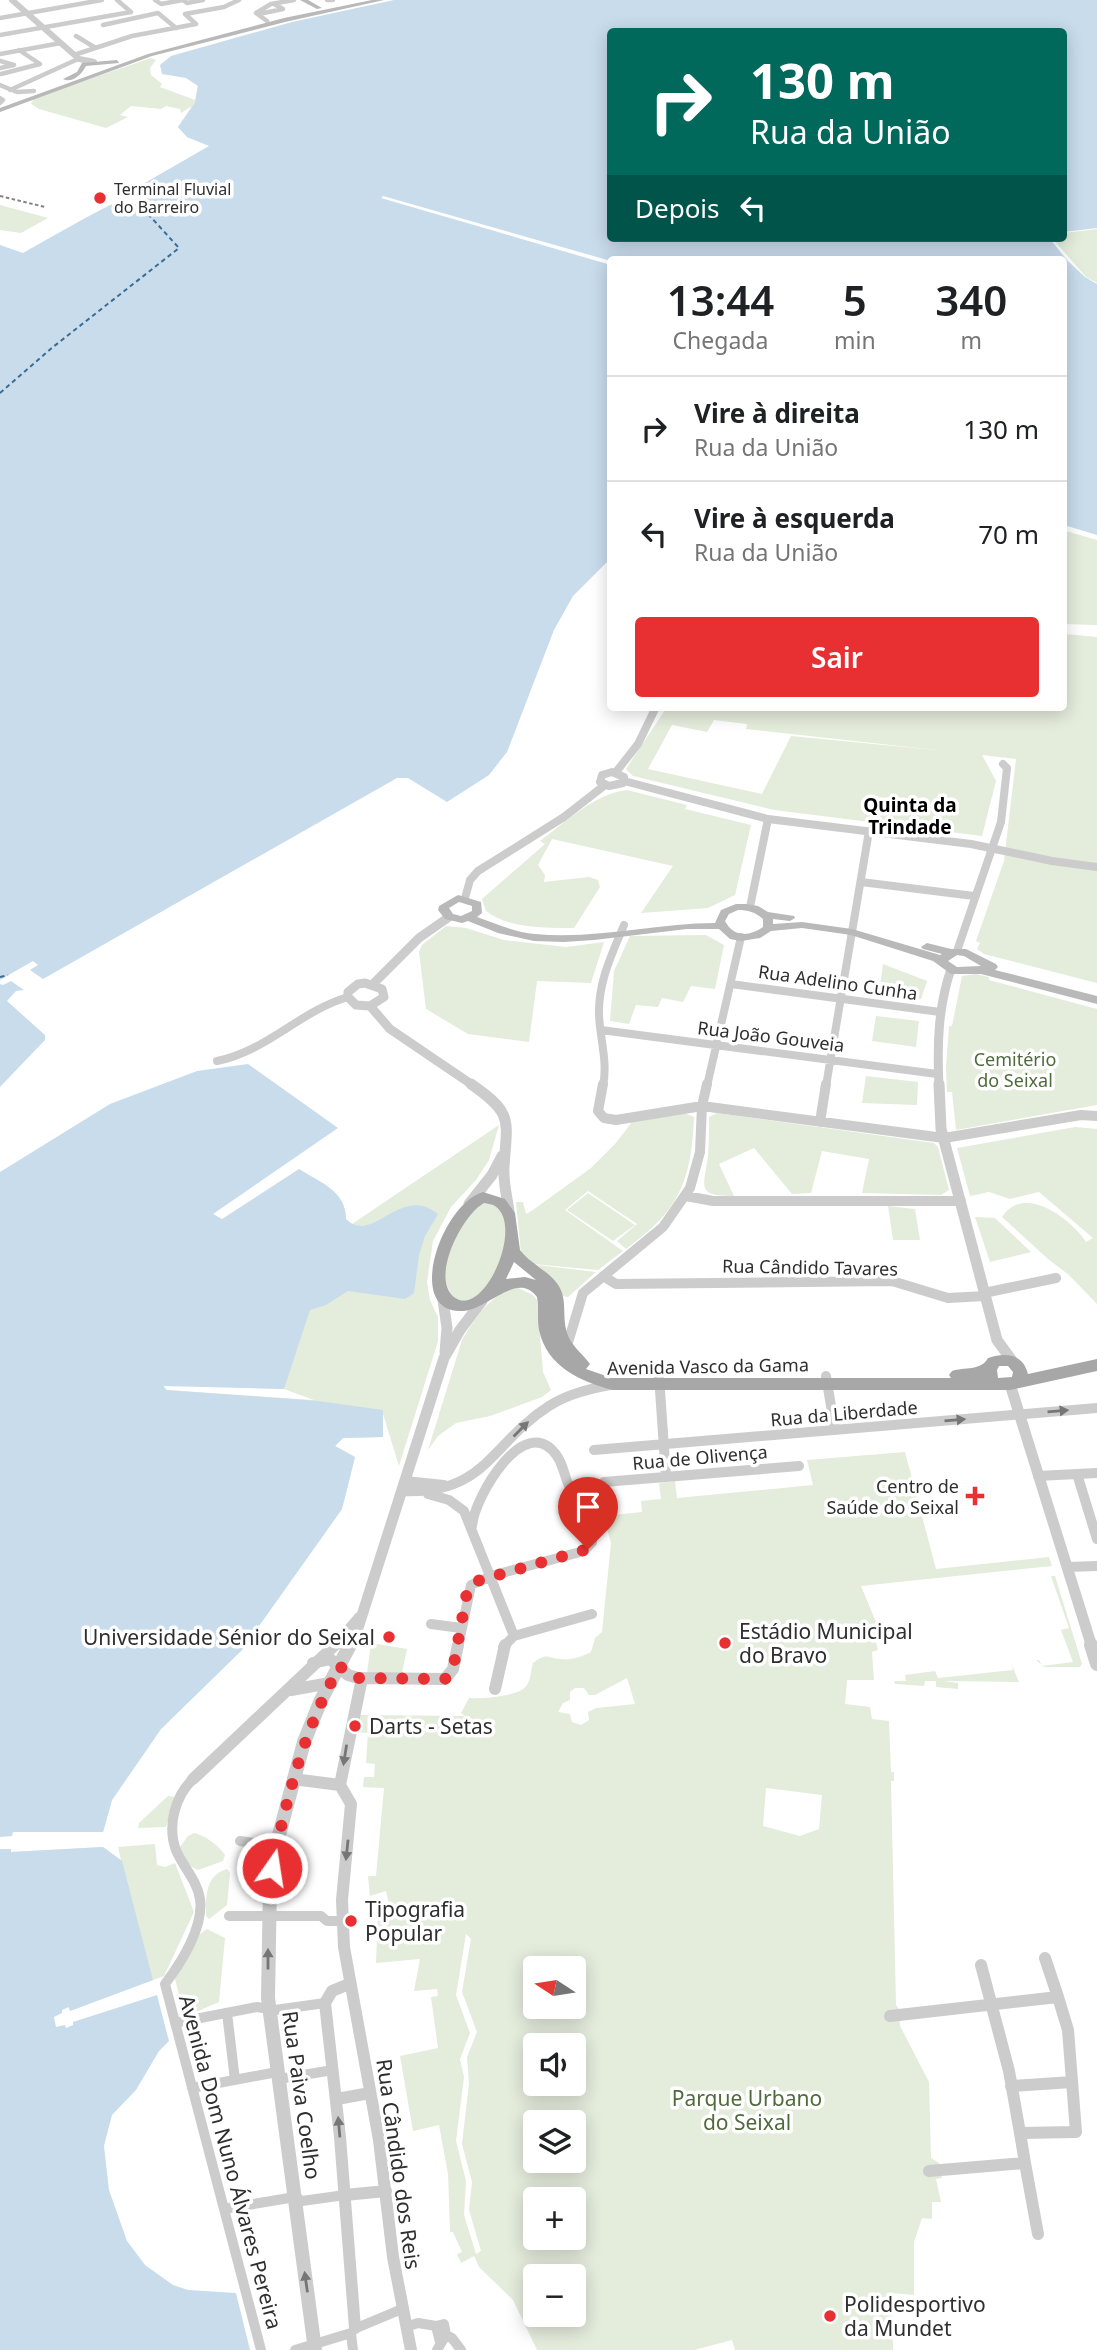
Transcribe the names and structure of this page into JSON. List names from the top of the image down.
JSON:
{
  "streets": {
    "main road": ["Avenida Vasco da Gama"],
    "street": [
      "Rua Adelino Cunha",
      "Rua João Gouveia",
      "Rua Cândido Tavares",
      "Rua da Liberdade",
      "Rua de Olivença",
      "Rua Paiva Coelho",
      "Avenida Dom Nuno Álvares Pereira",
      "Rua Cândido dos Reis"
    ]
  },
  "crossings": [
    ["Avenida Vasco da Gama", "Rua Paiva Coelho"]
  ],
  "one_way": ["Rua da Liberdade"],
  "districts": ["Quinta da Trindade"],
  "parks": ["Cemitério do Seixal", "Parque Urbano do Seixal"],
  "places": {
    "other": [
      "Terminal Fluvial do Barreiro",
      "Universidade Sénior do Seixal",
      "Estádio Municipal do Bravo",
      "Darts - Setas",
      "Tipografia Popular",
      "Polidesportivo da Mundet"
    ],
    "health": ["Centro de Saúde do Seixal"]
  },
  "north": "left",
  "page": {
    "turn": ["130 m", "Rua da União"],
    "then": "Depois",
    "eta": [
      "13:44",
      "Chegada",
      "5",
      "min",
      "340",
      "m"
    ],
    "list": [
      {
        "name": "Vire à direita",
        "note": "Rua da União",
        "value": "130 m"
      },
      {
        "name": "Vire à esquerda",
        "note": "Rua da União",
        "value": "70 m"
      }
    ],
    "buttons": "Sair",
    "map_buttons": ["+", "−"]
  }
}
